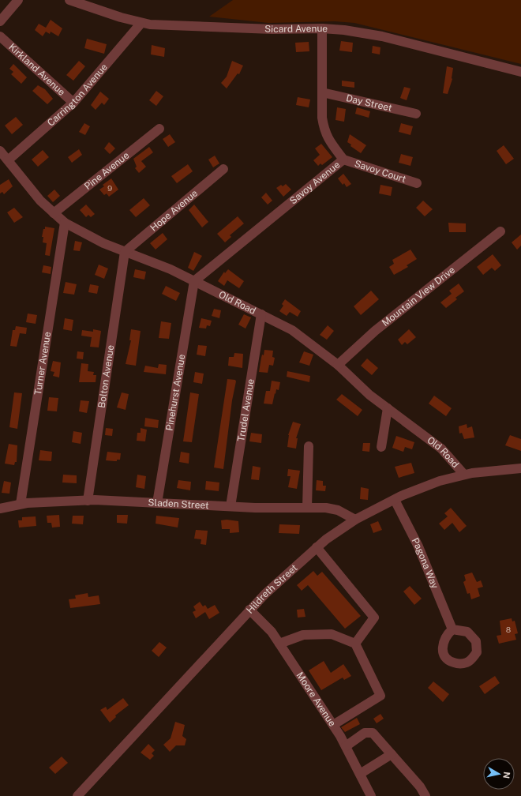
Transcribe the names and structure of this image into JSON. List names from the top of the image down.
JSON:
{
  "streets": {
    "street": [
      "Sicard Avenue",
      "Kirkland Avenue",
      "Carrington Avenue",
      "Day Street",
      "Pine Avenue",
      "Savoy Court",
      "Savoy Avenue",
      "Hope Avenue",
      "Mountain View Drive",
      "Old Road",
      "Turner Avenue",
      "Bolton Avenue",
      "Pinehurst Avenue",
      "Trudel Avenue",
      "Sladen Street",
      "Pagona Way",
      "Hildreth Street",
      "Moore Avenue"
    ]
  },
  "crossings": [
    ["Sicard Avenue", "Carrington Avenue"],
    ["Sicard Avenue", "Savoy Avenue"],
    ["Kirkland Avenue", "Carrington Avenue"],
    ["Carrington Avenue", "Old Road"],
    ["Day Street", "Savoy Avenue"],
    ["Pine Avenue", "Old Road"],
    ["Savoy Court", "Savoy Avenue"],
    ["Savoy Avenue", "Old Road"],
    ["Savoy Avenue", "Pinehurst Avenue"],
    ["Hope Avenue", "Old Road"],
    ["Hope Avenue", "Bolton Avenue"],
    ["Mountain View Drive", "Old Road"],
    ["Old Road", "Turner Avenue"],
    ["Old Road", "Bolton Avenue"],
    ["Old Road", "Pinehurst Avenue"],
    ["Old Road", "Trudel Avenue"],
    ["Old Road", "Hildreth Street"],
    ["Turner Avenue", "Sladen Street"],
    ["Bolton Avenue", "Sladen Street"],
    ["Pinehurst Avenue", "Sladen Street"],
    ["Trudel Avenue", "Sladen Street"],
    ["Sladen Street", "Hildreth Street"],
    ["Pagona Way", "Hildreth Street"],
    ["Hildreth Street", "Moore Avenue"]
  ],
  "house_numbers": ["9", "8"],
  "north": "right"
}
